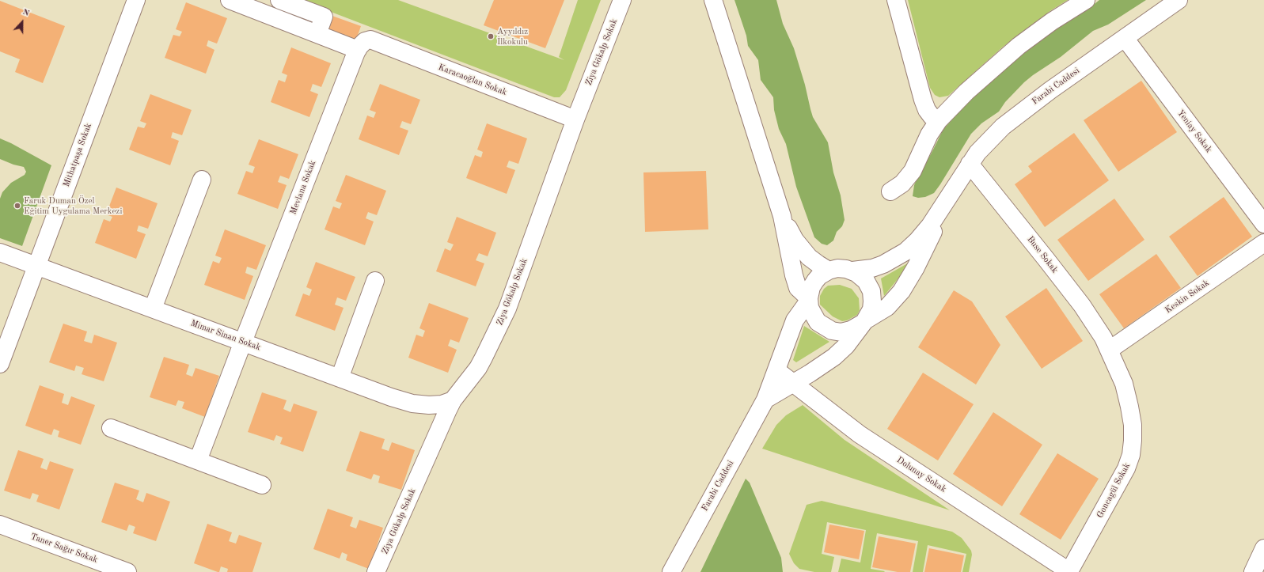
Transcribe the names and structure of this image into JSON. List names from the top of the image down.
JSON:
{
  "streets": {
    "street": [
      "Ziya Gökalp Sokak",
      "Karacaoğlan Sokak",
      "Farabi Caddesi",
      "Yeniay Sokak",
      "Mithatpaşa Sokak",
      "Mevlana Sokak",
      "Buse Sokak",
      "Keskin Sokak",
      "Mimar Sinan Sokak",
      "Dolunay Sokak",
      "Goncagül Sokak",
      "Taner Sağır Sokak"
    ]
  },
  "crossings": [
    ["Ziya Gökalp Sokak", "Karacaoğlan Sokak"],
    ["Ziya Gökalp Sokak", "Mimar Sinan Sokak"],
    ["Karacaoğlan Sokak", "Mevlana Sokak"],
    ["Farabi Caddesi", "Yeniay Sokak"],
    ["Farabi Caddesi", "Buse Sokak"],
    ["Farabi Caddesi", "Dolunay Sokak"],
    ["Mithatpaşa Sokak", "Mimar Sinan Sokak"],
    ["Mevlana Sokak", "Mimar Sinan Sokak"],
    ["Buse Sokak", "Keskin Sokak"],
    ["Buse Sokak", "Goncagül Sokak"],
    ["Keskin Sokak", "Goncagül Sokak"],
    ["Dolunay Sokak", "Goncagül Sokak"]
  ],
  "places": ["Ayyıldız İlkokulu", "Faruk Duman Özel Eğitim Uygulama Merkezi"],
  "north": "top"
}
